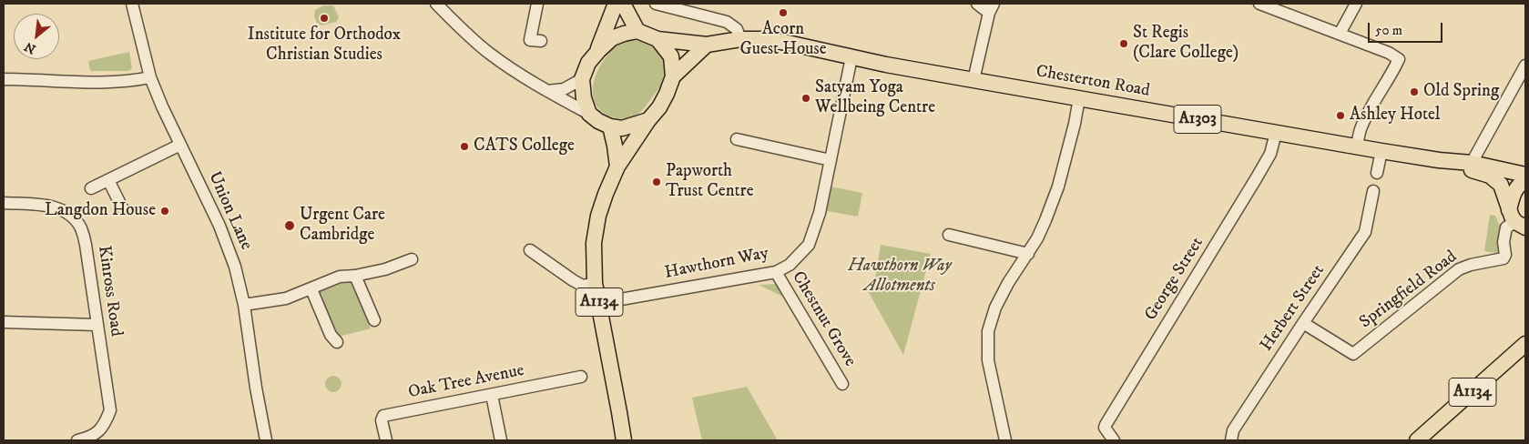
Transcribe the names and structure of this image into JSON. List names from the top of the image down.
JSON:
{
  "streets": {
    "main road": ["Chesterton Road", "A1303", "A1134"],
    "street": [
      "Union Lane",
      "Hawthorn Way",
      "George Street",
      "Springfield Road",
      "Kinross Road",
      "Herbert Street",
      "Chestnut Grove",
      "Oak Tree Avenue"
    ]
  },
  "crossings": [
    ["Chesterton Road", "A1303"],
    ["Chesterton Road", "Hawthorn Way"],
    ["Chesterton Road", "George Street"],
    ["Chesterton Road", "A1134"],
    ["A1303", "Springfield Road"],
    ["Hawthorn Way", "Chestnut Grove"],
    ["Springfield Road", "Herbert Street"]
  ],
  "parks": ["Hawthorn Way Allotments"],
  "places": [
    "Acorn Guest House",
    "Institute for Orthodox Christian Studies",
    "St Regis (Clare College)",
    "Old Spring",
    "Satyam Yoga Wellbeing Centre",
    "Ashley Hotel",
    "CATS College",
    "Papworth Trust Centre",
    "Langdon House",
    "Urgent Care Cambridge"
  ],
  "scale_bar": "50 m",
  "north": "bottom left"
}
